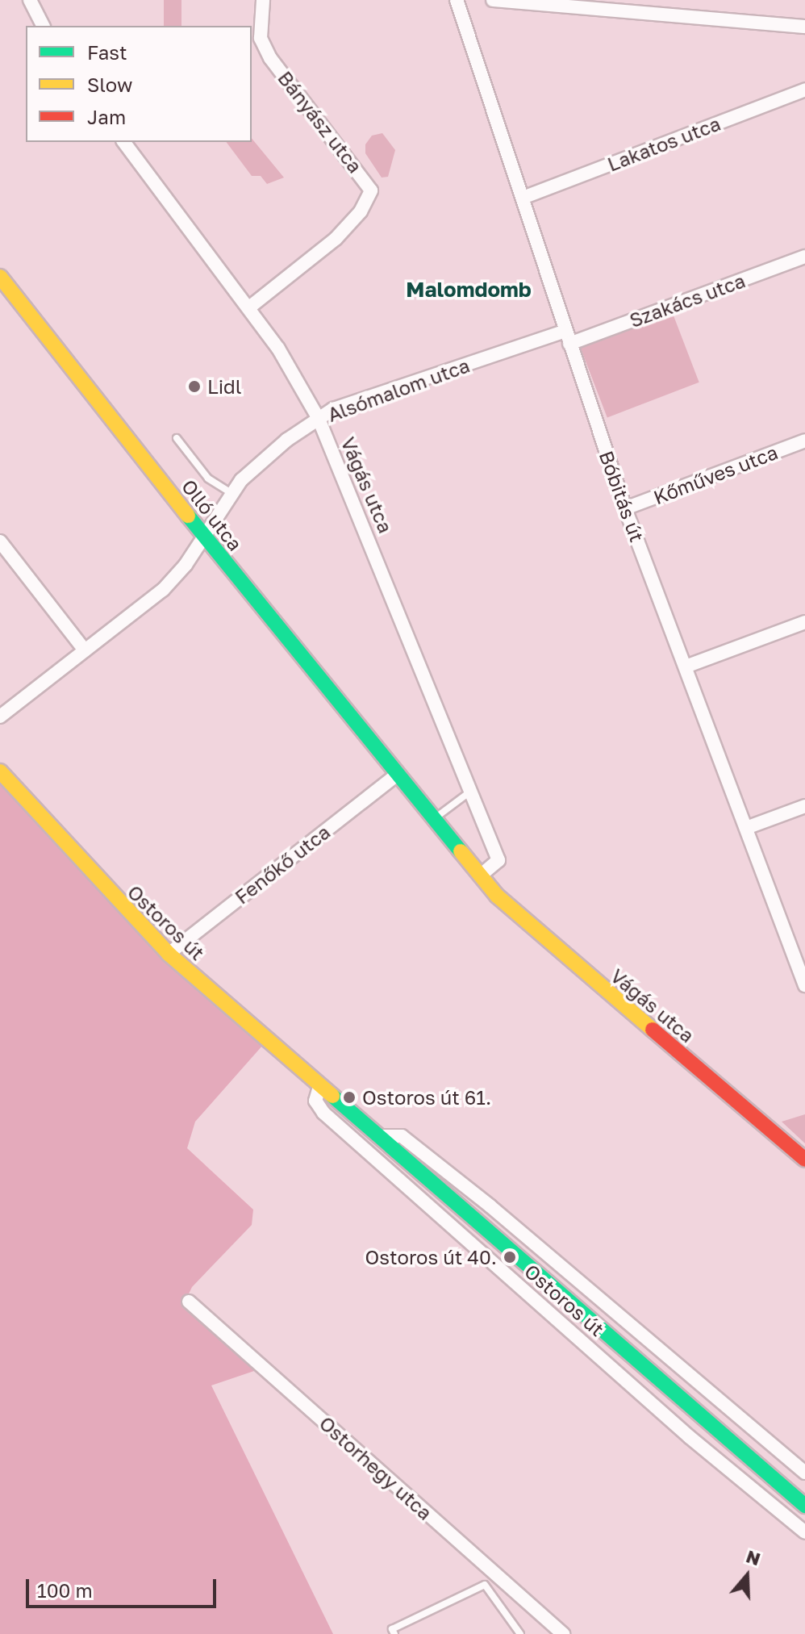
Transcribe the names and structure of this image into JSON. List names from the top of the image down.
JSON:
{
  "streets": {
    "street": [
      "Bányász utca",
      "Lakatos utca",
      "Szakács utca",
      "Alsómalom utca",
      "Kőműves utca",
      "Vágás utca",
      "Bóbitás út",
      "Olló utca",
      "Fenőkő utca",
      "Ostoros út",
      "Ostorhegy utca"
    ]
  },
  "crossings": [
    ["Bányász utca", "Vágás utca"],
    ["Lakatos utca", "Bóbitás út"],
    ["Szakács utca", "Alsómalom utca"],
    ["Szakács utca", "Bóbitás út"],
    ["Alsómalom utca", "Vágás utca"],
    ["Alsómalom utca", "Bóbitás út"],
    ["Alsómalom utca", "Olló utca"],
    ["Kőműves utca", "Bóbitás út"],
    ["Vágás utca", "Olló utca"],
    ["Vágás utca", "Fenőkő utca"],
    ["Olló utca", "Fenőkő utca"],
    ["Fenőkő utca", "Ostoros út"]
  ],
  "districts": ["Malomdomb"],
  "places": ["Lidl", "Ostoros út 61.", "Ostoros út 40."],
  "legend": ["Fast", "Slow", "Jam"],
  "scale_bar": "100 m",
  "north": "top"
}
